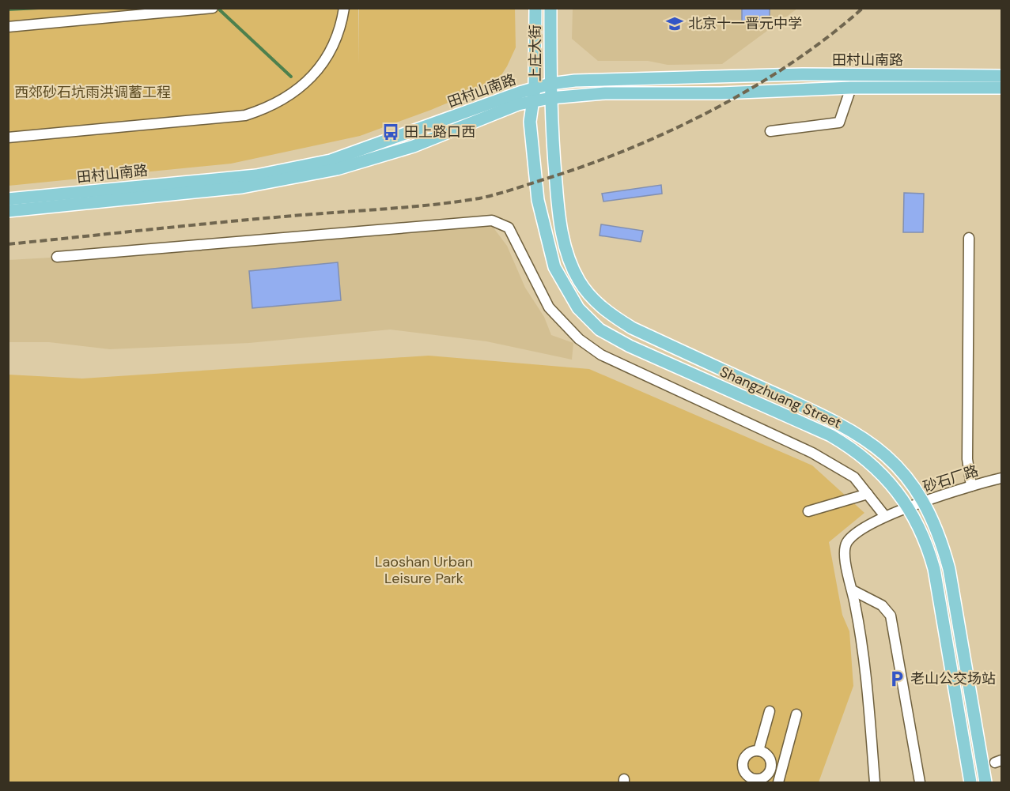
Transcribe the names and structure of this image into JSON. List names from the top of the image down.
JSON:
{
  "streets": {
    "main road": ["上庄大街", "田村山南路", "Shangzhuang Street"],
    "street": ["砂石厂路"]
  },
  "crossings": [
    ["上庄大街", "田村山南路"],
    ["上庄大街", "Shangzhuang Street"],
    ["田村山南路", "Shangzhuang Street"],
    ["Shangzhuang Street", "砂石厂路"]
  ],
  "parks": ["西郊砂石坑雨洪调蓄工程", "Laoshan Urban Leisure Park"],
  "places": {
    "school or university": ["北京十一晋元中学"],
    "bus stop": ["田上路口西"],
    "parking": ["老山公交场站"]
  }
}
